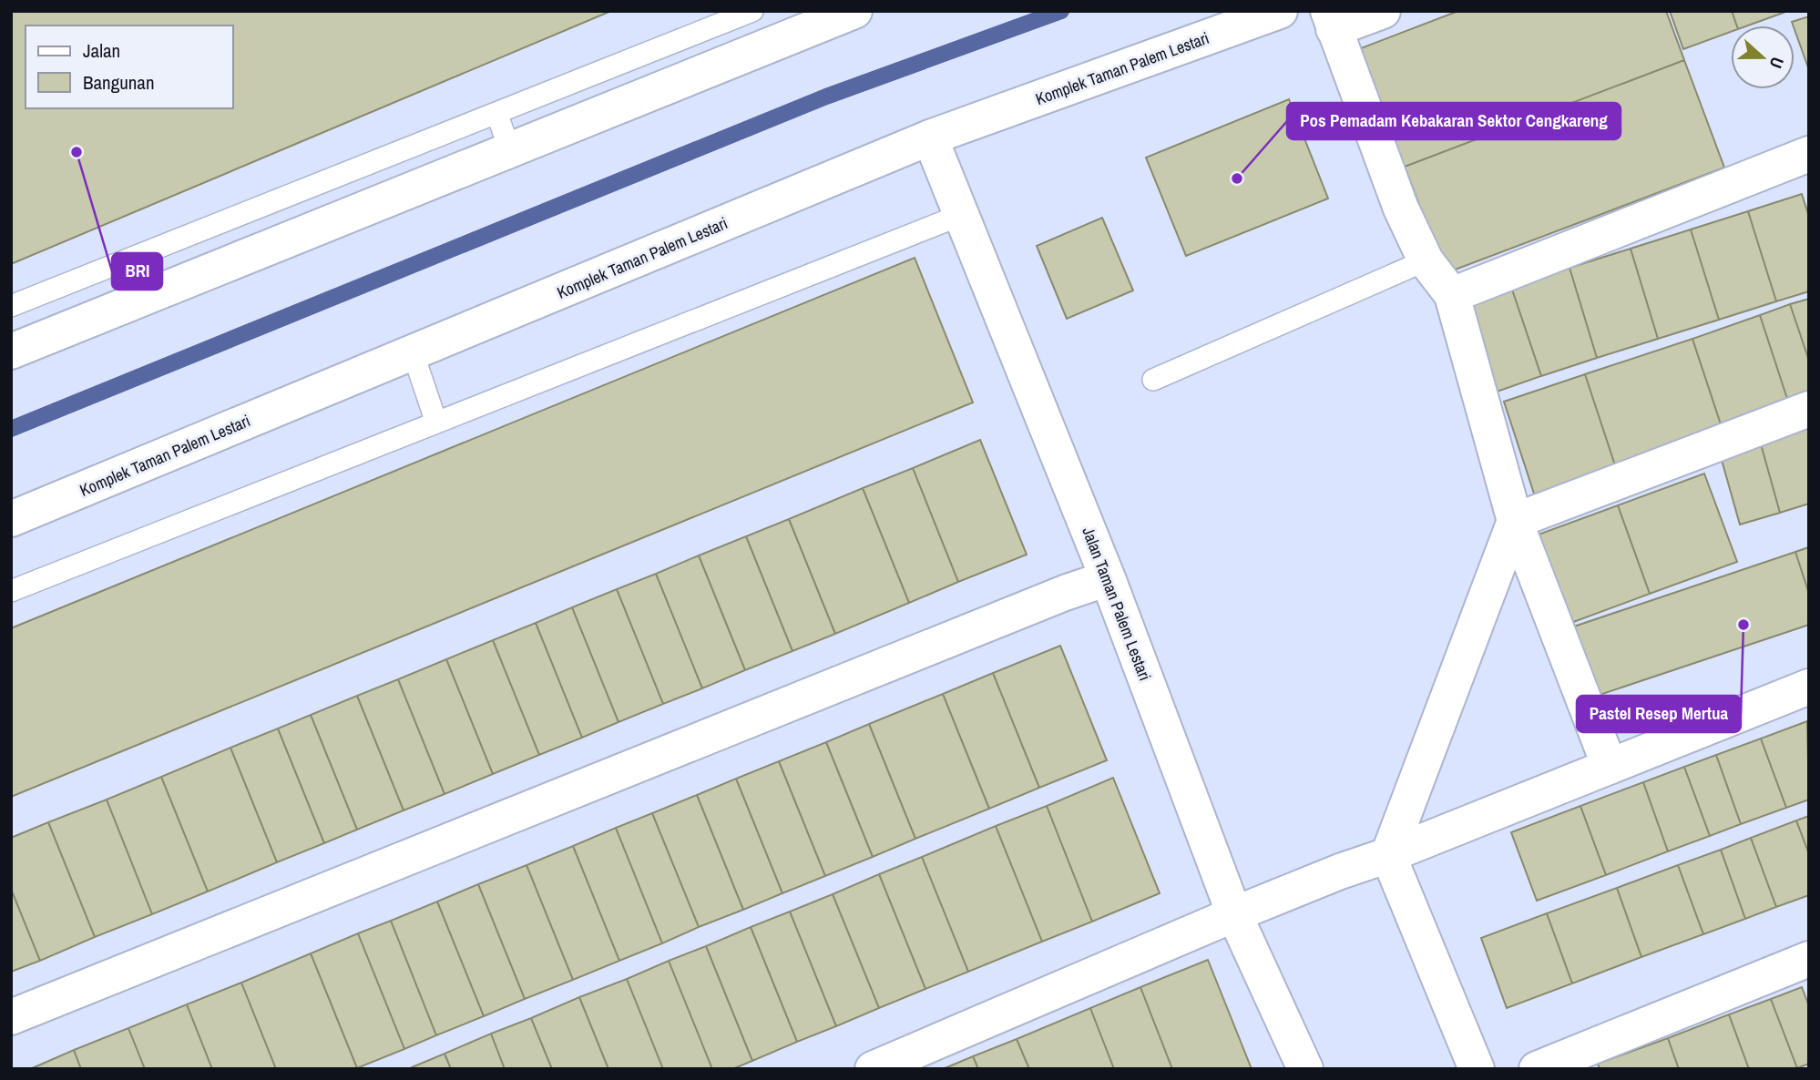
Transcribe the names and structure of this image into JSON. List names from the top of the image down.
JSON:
{
  "streets": {
    "street": ["Komplek Taman Palem Lestari", "Jalan Taman Palem Lestari"]
  },
  "crossings": [
    ["Komplek Taman Palem Lestari", "Jalan Taman Palem Lestari"]
  ],
  "places": ["BRI", "Pos Pemadam Kebakaran Sektor Cengkareng", "Pastel Resep Mertua"],
  "legend": ["Jalan", "Bangunan"],
  "north": "right"
}
